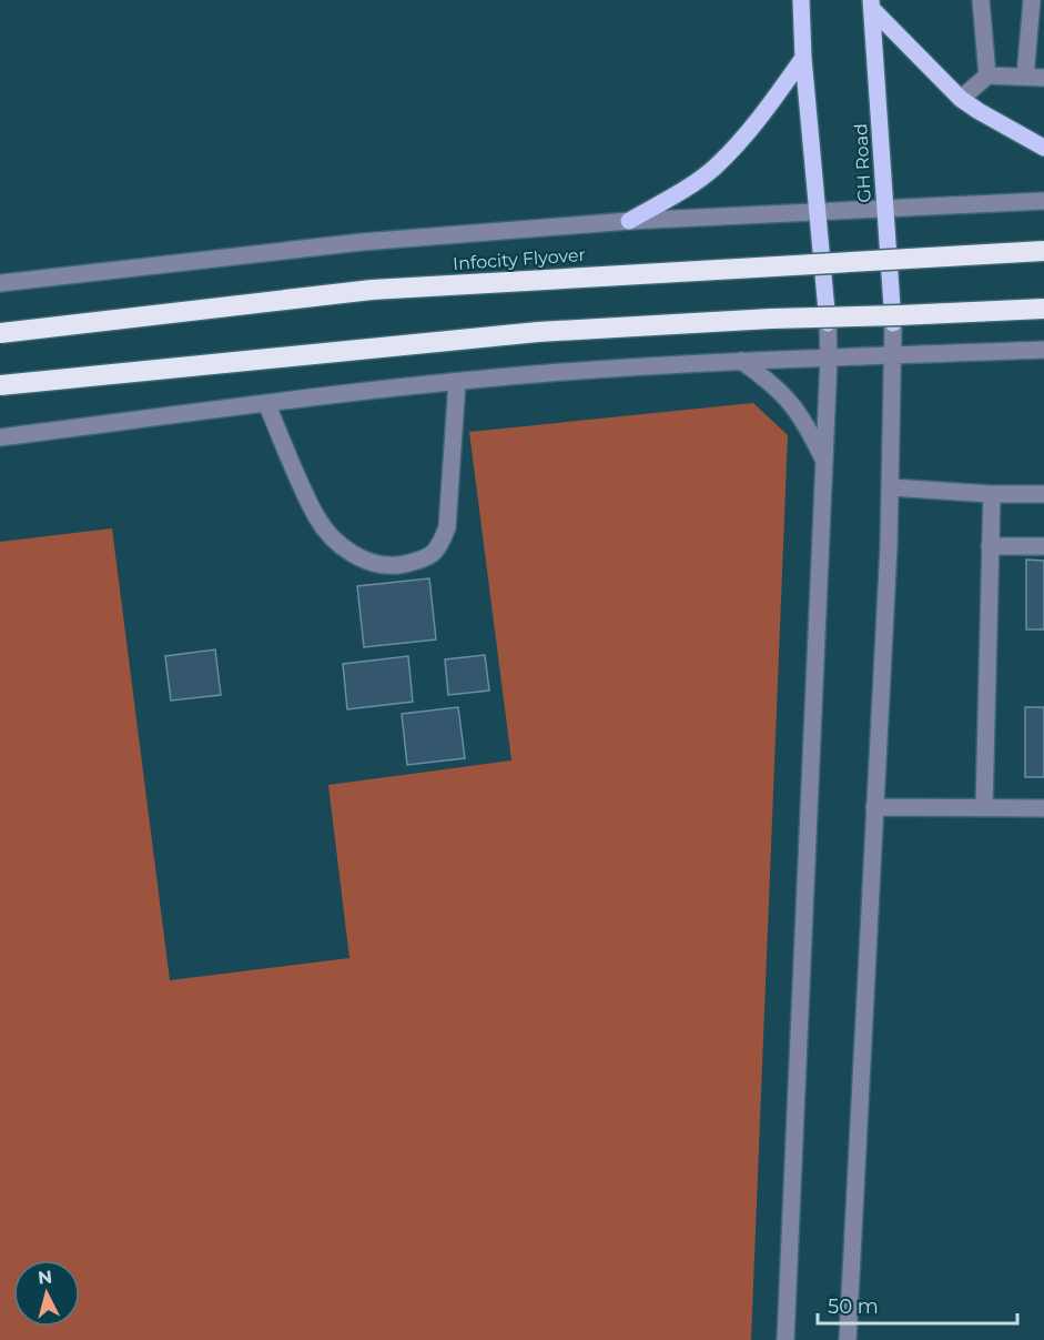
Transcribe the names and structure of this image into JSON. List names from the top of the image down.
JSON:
{
  "streets": {
    "highway": ["Infocity Flyover"],
    "main road": ["GH Road"]
  },
  "scale_bar": "50 m",
  "north": "top"
}
